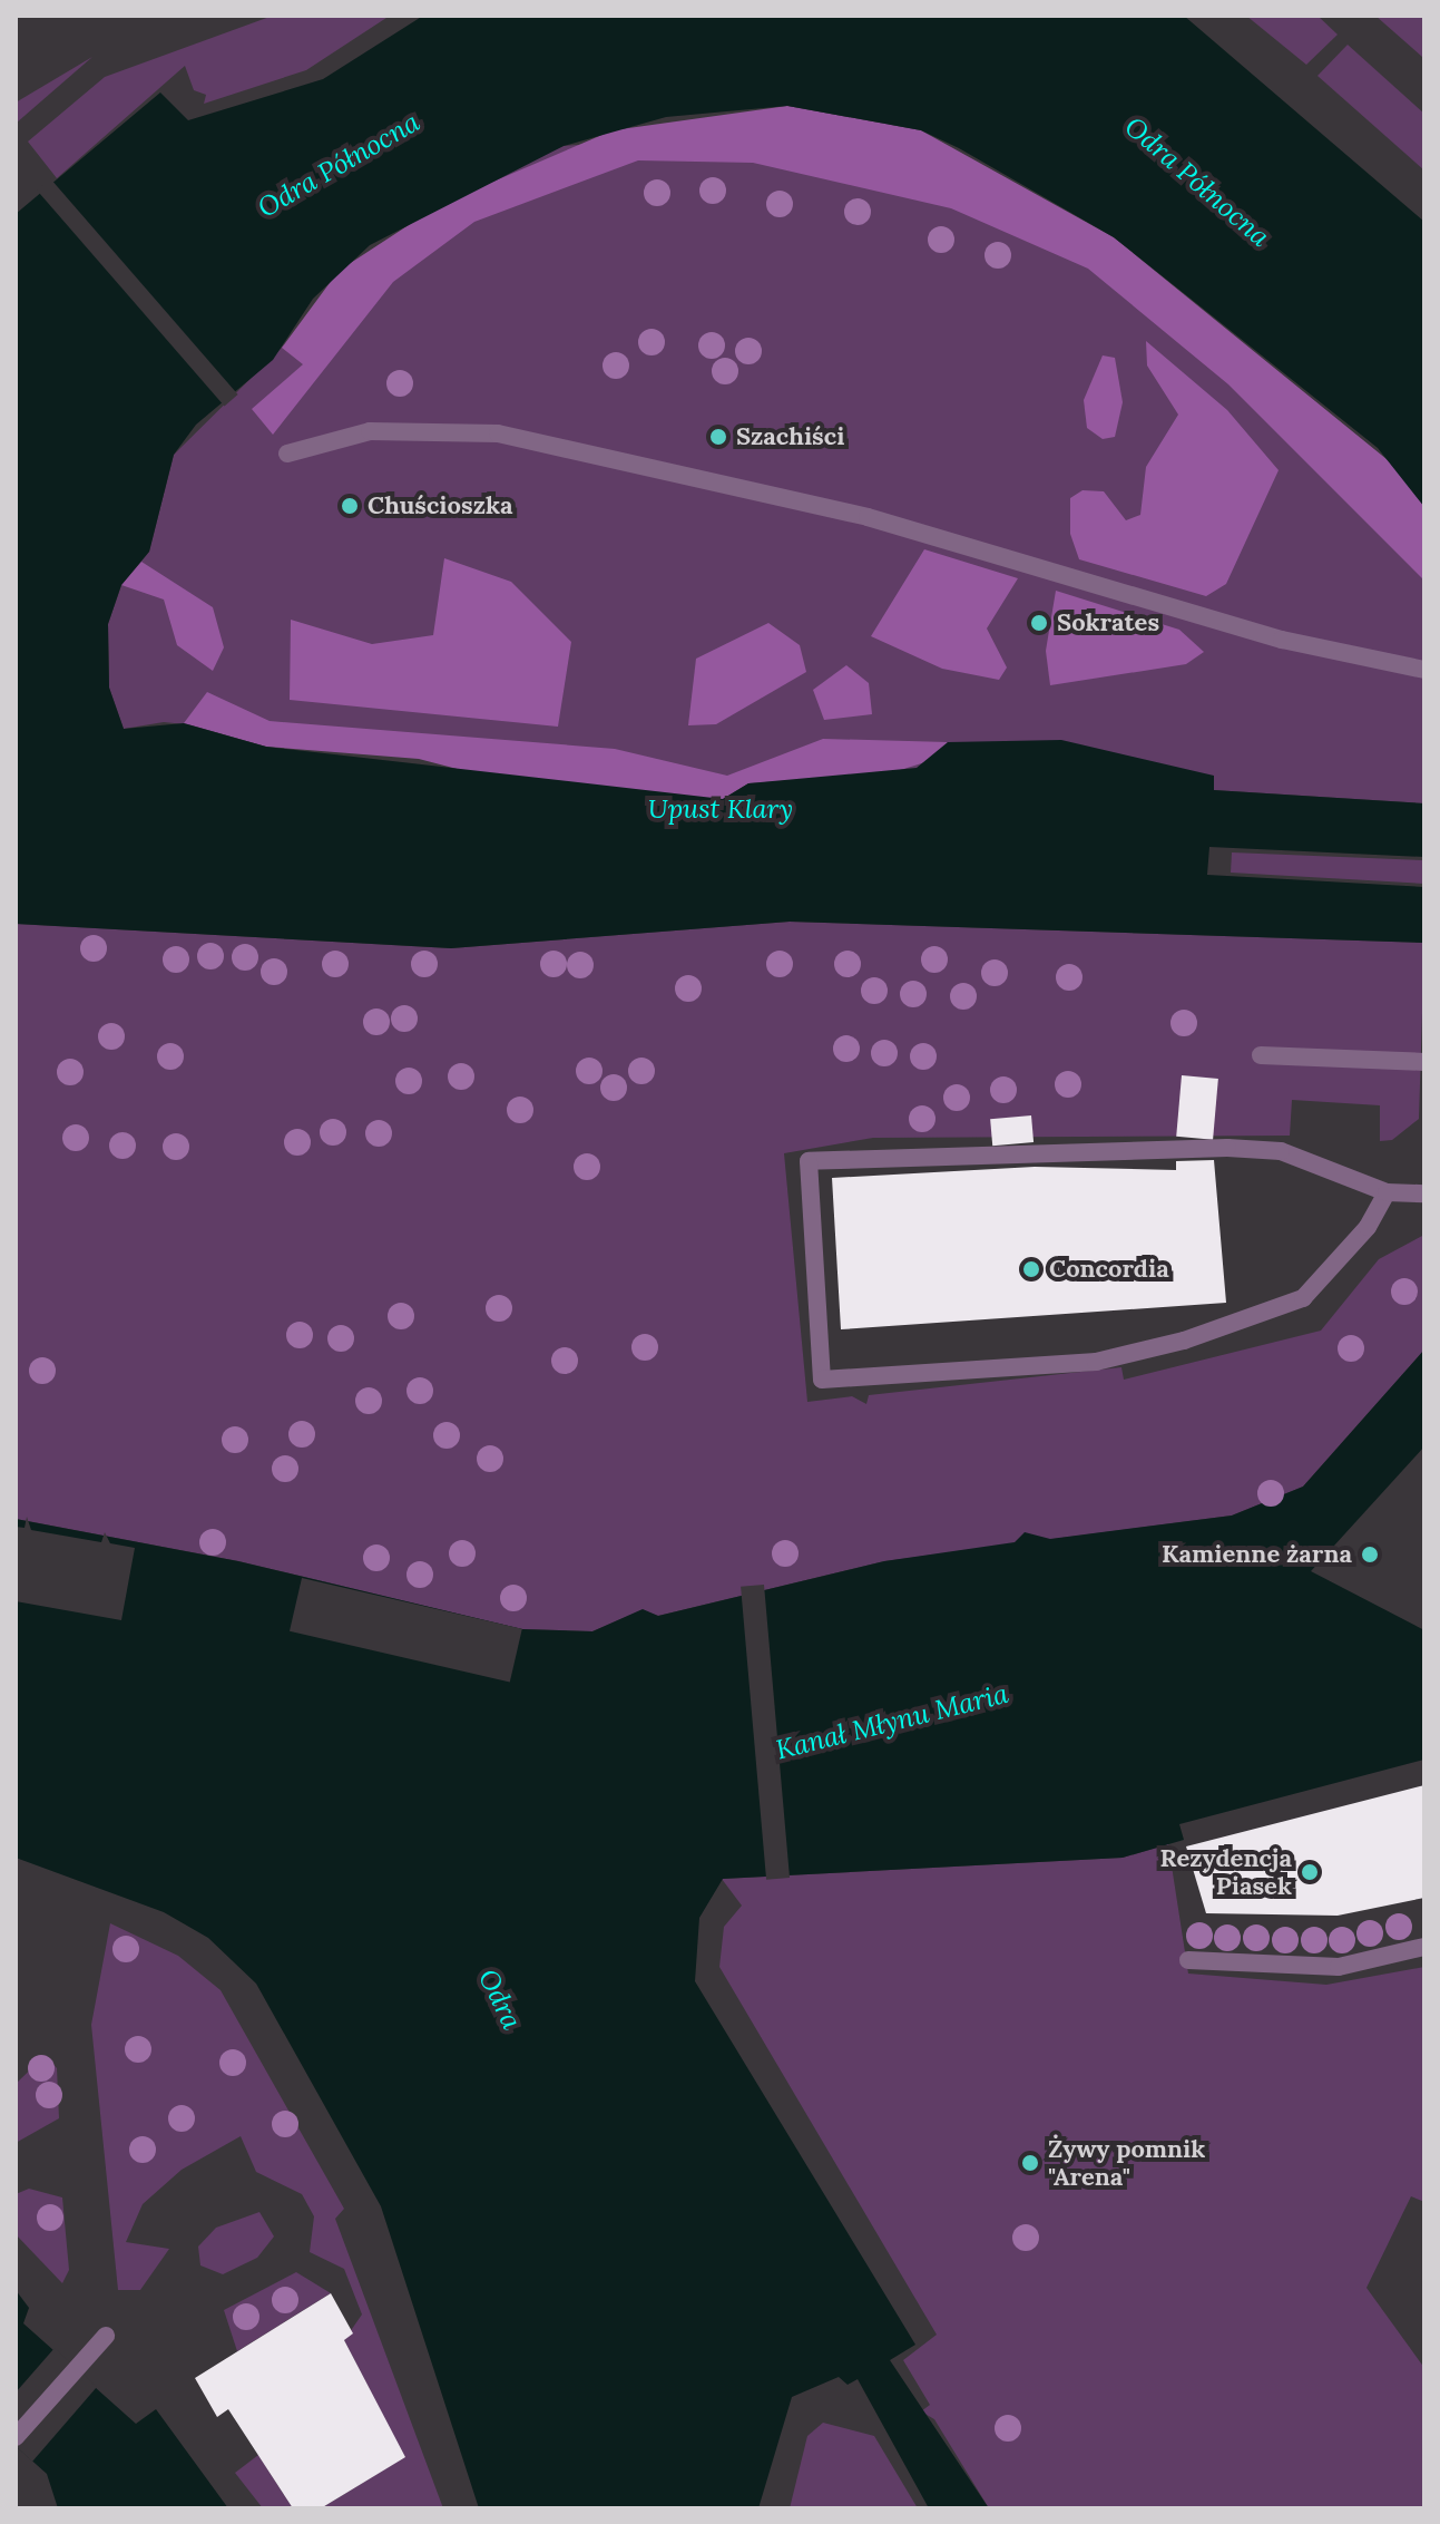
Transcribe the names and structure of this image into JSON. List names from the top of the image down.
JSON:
{
  "water": [
    "Odra Północna",
    "Upust Klary",
    "Kanał Młynu Maria",
    "Odra"
  ],
  "places": [
    "Szachiści",
    "Chuścioszka",
    "Sokrates",
    "Concordia",
    "Kamienne żarna",
    "Rezydencja Piasek",
    "Żywy pomnik \"Arena\""
  ]
}
